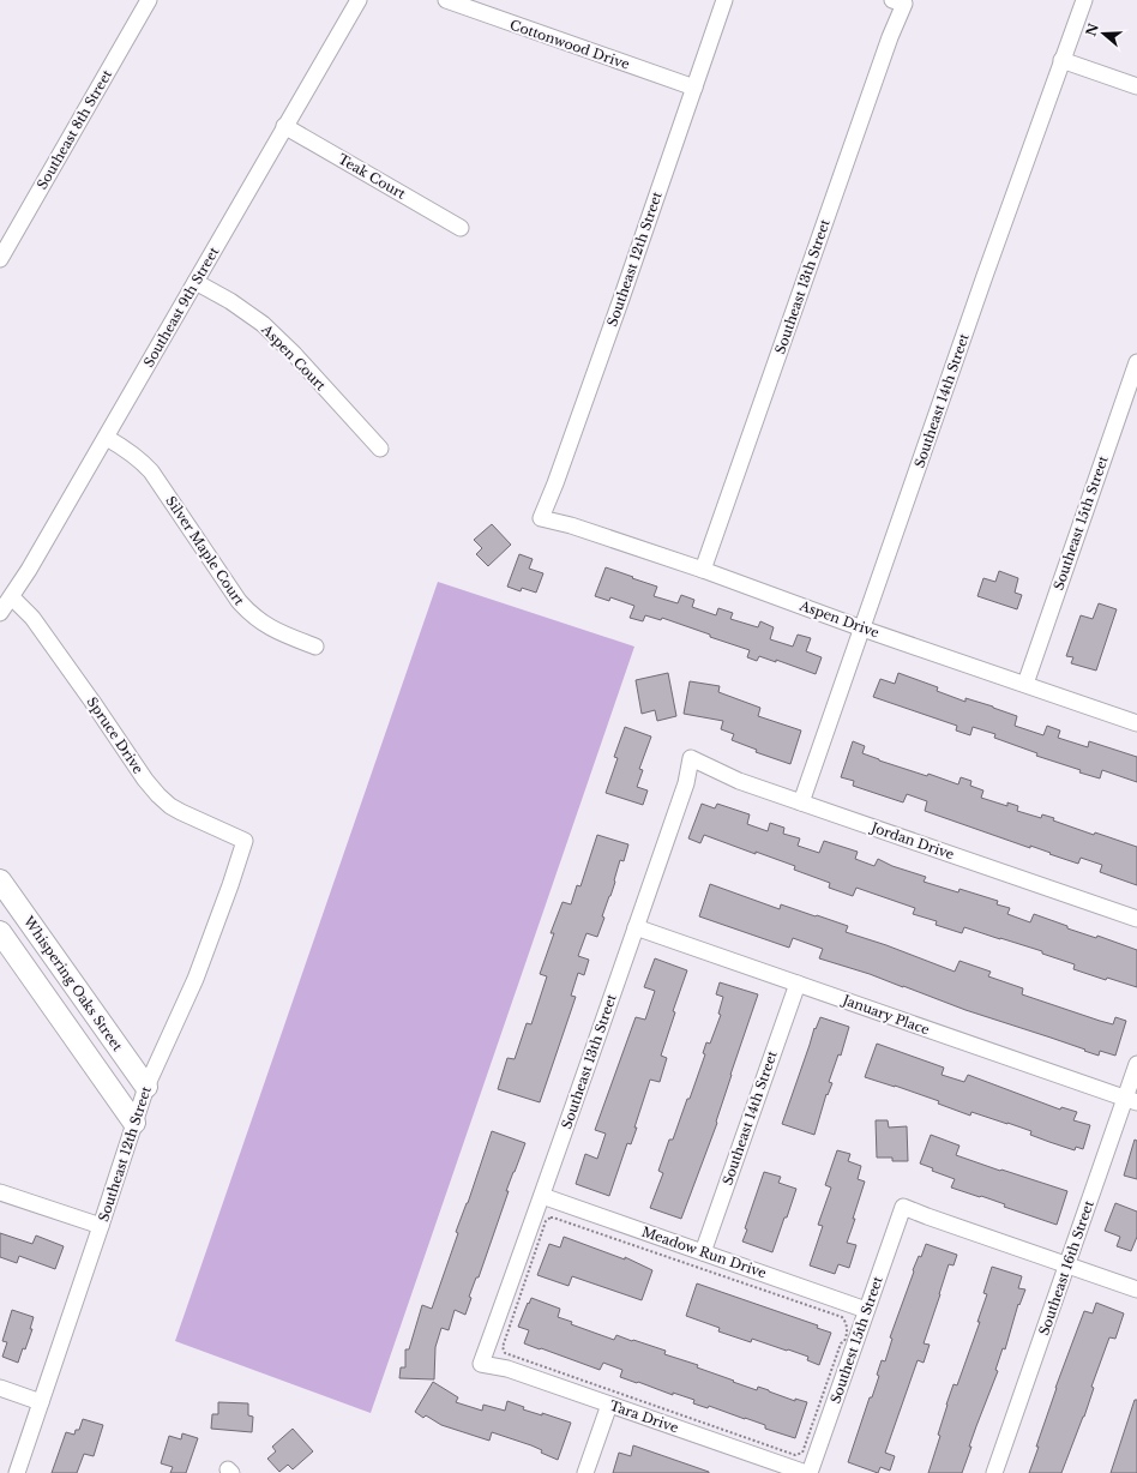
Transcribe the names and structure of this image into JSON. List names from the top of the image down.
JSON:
{
  "streets": {
    "street": [
      "Cottonwood Drive",
      "Southeast 8th Street",
      "Teak Court",
      "Southeast 12th Street",
      "Southeast 13th Street",
      "Southeast 9th Street",
      "Aspen Court",
      "Southeast 14th Street",
      "Southeast 15th Street",
      "Silver Maple Court",
      "Aspen Drive",
      "Spruce Drive",
      "Jordan Drive",
      "Whispering Oaks Street",
      "January Place",
      "Meadow Run Drive",
      "Southeast 16th Street",
      "Southest 15th Street",
      "Tara Drive"
    ]
  },
  "crossings": [
    ["Cottonwood Drive", "Southeast 12th Street"],
    ["Teak Court", "Southeast 9th Street"],
    ["Southeast 12th Street", "Aspen Drive"],
    ["Southeast 12th Street", "Spruce Drive"],
    ["Southeast 12th Street", "Whispering Oaks Street"],
    ["Southeast 13th Street", "Aspen Drive"],
    ["Southeast 13th Street", "Jordan Drive"],
    ["Southeast 13th Street", "January Place"],
    ["Southeast 13th Street", "Meadow Run Drive"],
    ["Southeast 13th Street", "Tara Drive"],
    ["Southeast 9th Street", "Aspen Court"],
    ["Southeast 9th Street", "Silver Maple Court"],
    ["Southeast 9th Street", "Spruce Drive"],
    ["Southeast 14th Street", "Aspen Drive"],
    ["Southeast 14th Street", "Jordan Drive"],
    ["Southeast 14th Street", "January Place"],
    ["Southeast 14th Street", "Meadow Run Drive"],
    ["Southeast 15th Street", "Aspen Drive"],
    ["January Place", "Southeast 16th Street"],
    ["Meadow Run Drive", "Southest 15th Street"],
    ["Southeast 16th Street", "Southest 15th Street"],
    ["Southest 15th Street", "Tara Drive"]
  ],
  "north": "left"
}
